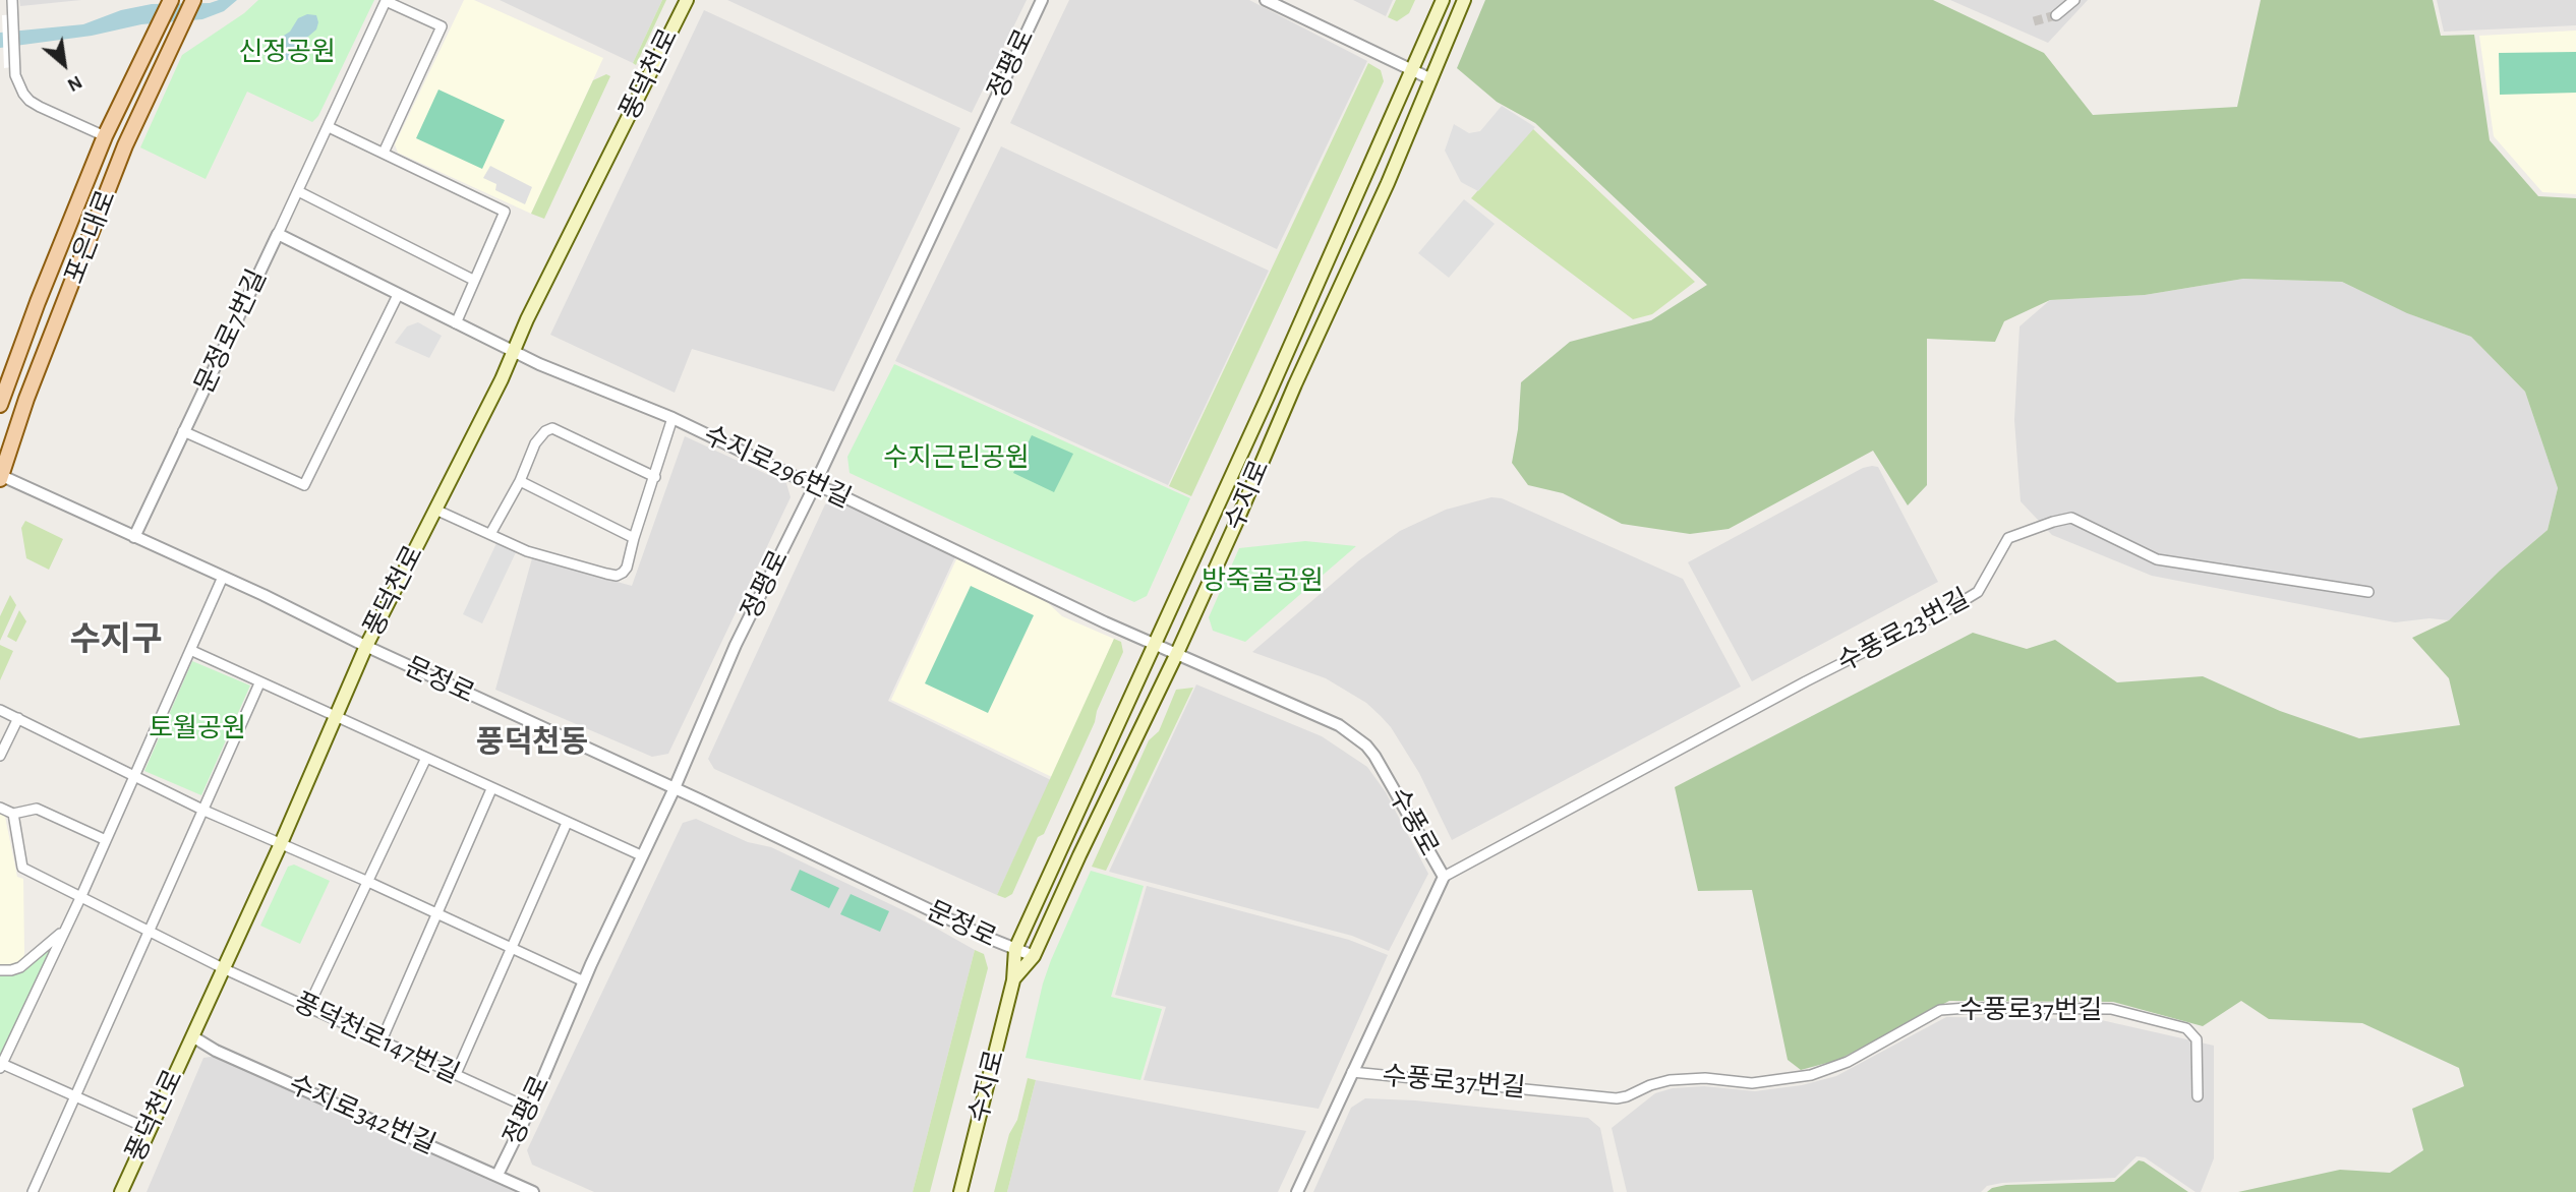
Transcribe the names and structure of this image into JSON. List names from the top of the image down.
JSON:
{
  "streets": {
    "main road": ["풍덕천로", "포은대로", "수지로"],
    "street": [
      "정평로",
      "문정로7번길",
      "수지로296번길",
      "수풍로23번길",
      "문정로",
      "수풍로",
      "수풍로37번길",
      "풍덕천로147번길",
      "수지로342번길"
    ]
  },
  "crossings": [
    ["정평로", "수지로296번길"],
    ["정평로", "문정로"],
    ["정평로", "풍덕천로147번길"],
    ["정평로", "수지로342번길"],
    ["풍덕천로", "수지로296번길"],
    ["풍덕천로", "문정로"],
    ["풍덕천로", "풍덕천로147번길"],
    ["풍덕천로", "수지로342번길"],
    ["포은대로", "문정로"],
    ["문정로7번길", "수지로296번길"],
    ["문정로7번길", "문정로"],
    ["수지로296번길", "수지로"],
    ["수지로296번길", "수풍로"],
    ["수지로", "문정로"],
    ["수지로", "수풍로"],
    ["수풍로23번길", "수풍로"],
    ["수풍로", "수풍로37번길"]
  ],
  "districts": ["수지구", "풍덕천동"],
  "parks": [
    "신정공원",
    "수지근린공원",
    "방죽골공원",
    "토월공원"
  ],
  "north": "bottom right"
}
